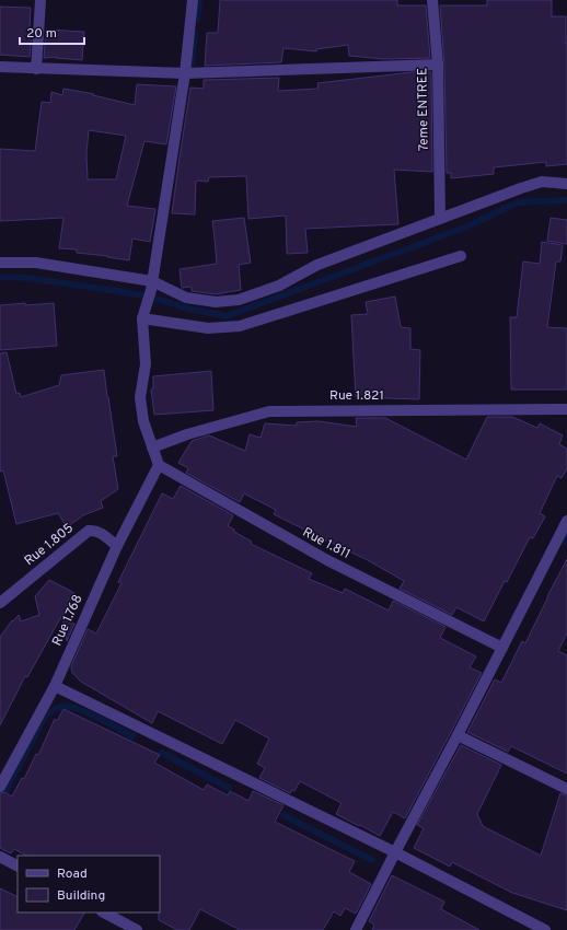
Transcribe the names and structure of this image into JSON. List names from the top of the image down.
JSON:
{
  "streets": {
    "street": [
      "7eme ENTREE",
      "Rue 1.821",
      "Rue 1.811",
      "Rue 1.805",
      "Rue 1.768"
    ]
  },
  "crossings": [
    ["Rue 1.811", "Rue 1.768"],
    ["Rue 1.805", "Rue 1.768"]
  ],
  "legend": ["Road", "Building"],
  "scale_bar": "20 m"
}
